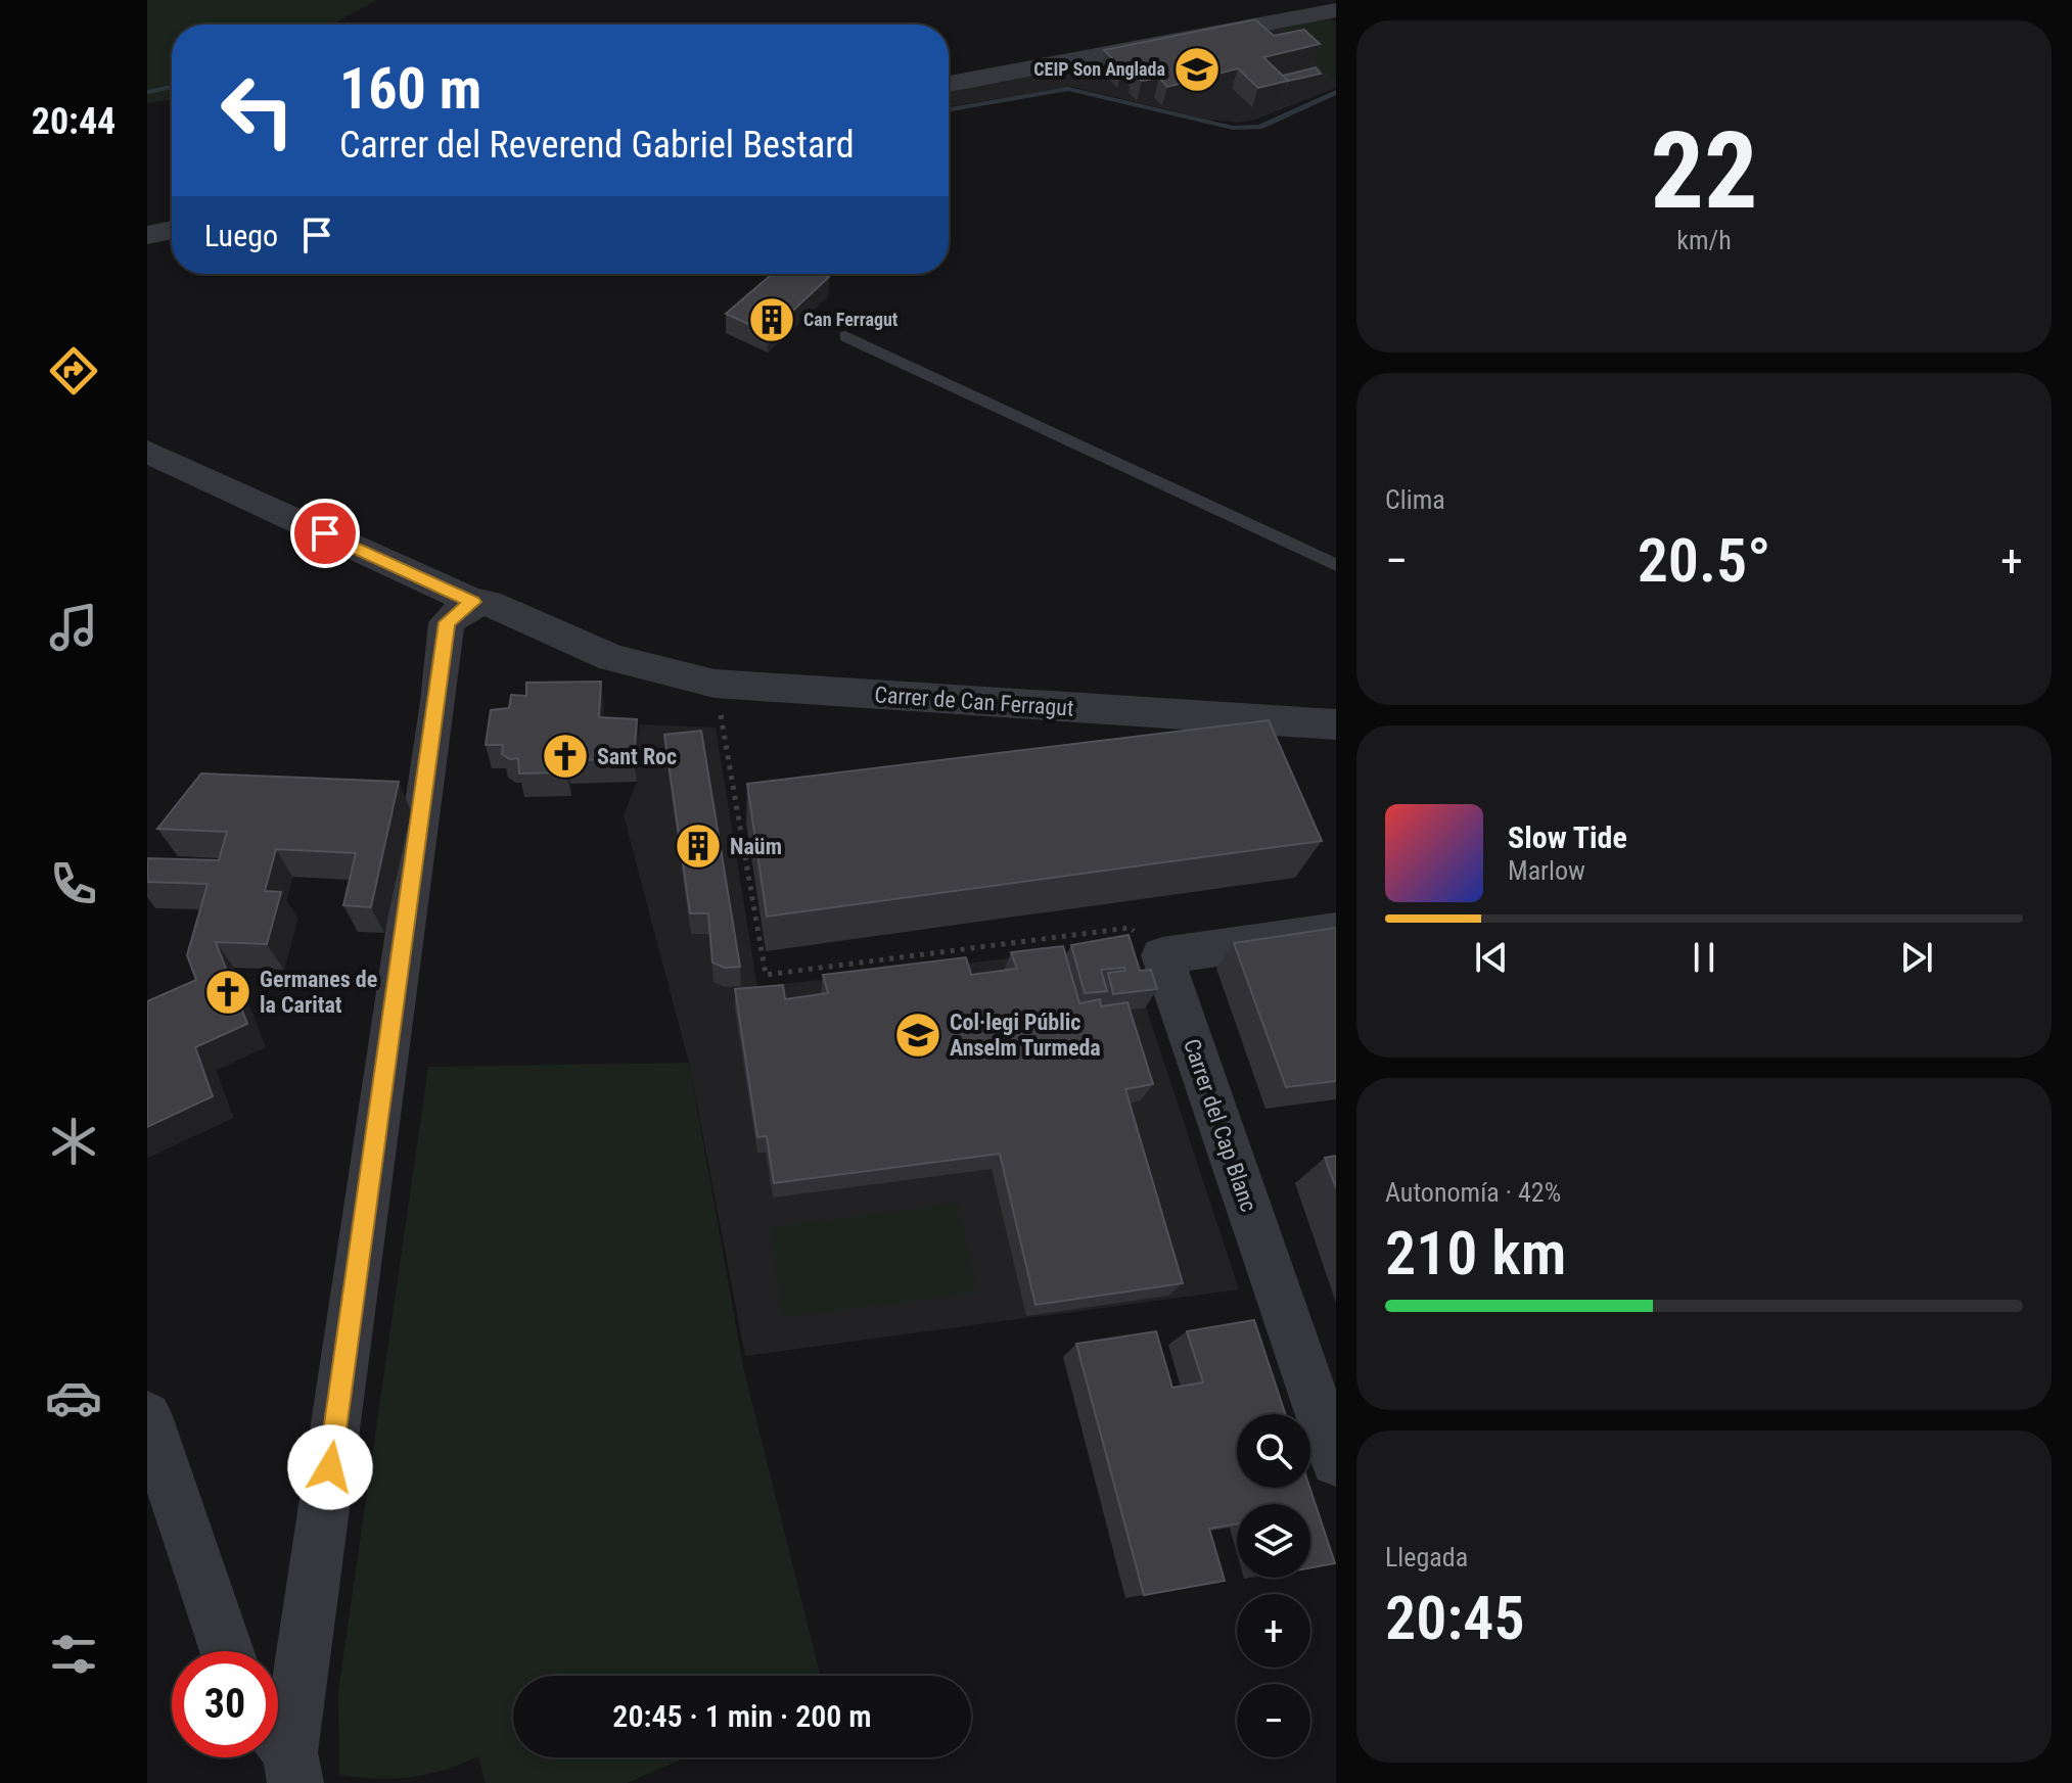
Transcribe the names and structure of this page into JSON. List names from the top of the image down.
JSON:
{
  "streets": {
    "street": ["Carrer de Can Ferragut", "Carrer del Cap Blanc"]
  },
  "places": {
    "school or university": ["CEIP Son Anglada", "Col·legi Públic Anselm Turmeda"],
    "building": ["Can Ferragut", "Naüm"],
    "church": ["Sant Roc", "Germanes de la Caritat"]
  },
  "page": {
    "tabs": "20:44",
    "tile": [
      ["22", "km/h"],
      "Clima",
      ["Autonomía · 42%", "210 km"],
      ["Llegada", "20:45"]
    ],
    "turn": ["160 m", "Carrer del Reverend Gabriel Bestard"],
    "then": "Luego",
    "heat": ["−", "20.5°", "+"],
    "song": ["Slow Tide", "Marlow"],
    "map_buttons": ["+", "−"],
    "limit": "30",
    "trip": "20:45 · 1 min · 200 m"
  }
}
